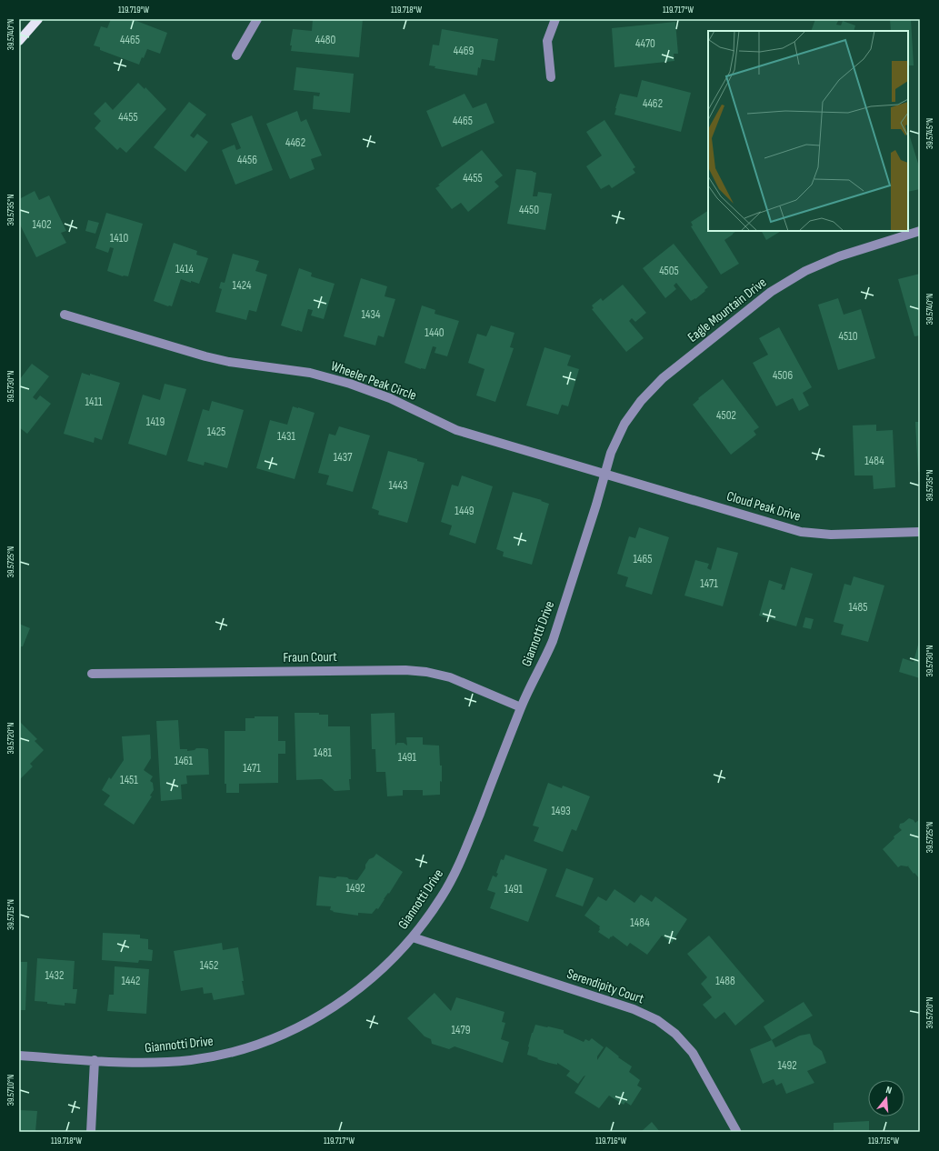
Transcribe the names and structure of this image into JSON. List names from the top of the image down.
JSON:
{
  "streets": {
    "street": [
      "Eagle Mountain Drive",
      "Wheeler Peak Circle",
      "Cloud Peak Drive",
      "Giannotti Drive",
      "Fraun Court",
      "Serendipity Court"
    ]
  },
  "crossings": [
    ["Eagle Mountain Drive", "Wheeler Peak Circle"],
    ["Eagle Mountain Drive", "Cloud Peak Drive"],
    ["Eagle Mountain Drive", "Giannotti Drive"],
    ["Wheeler Peak Circle", "Cloud Peak Drive"],
    ["Wheeler Peak Circle", "Giannotti Drive"],
    ["Cloud Peak Drive", "Giannotti Drive"],
    ["Giannotti Drive", "Fraun Court"],
    ["Giannotti Drive", "Serendipity Court"]
  ],
  "house_numbers": [
    "4465",
    "4480",
    "4470",
    "4469",
    "4462",
    "4455",
    "4465",
    "4462",
    "4456",
    "4455",
    "4450",
    "1402",
    "1410",
    "1414",
    "4505",
    "1424",
    "1434",
    "1440",
    "4510",
    "4506",
    "1411",
    "4502",
    "1419",
    "1425",
    "1431",
    "1437",
    "1484",
    "1443",
    "1449",
    "1465",
    "1471",
    "1485",
    "1481",
    "1491",
    "1461",
    "1471",
    "1451",
    "1493",
    "1492",
    "1491",
    "1484",
    "1452",
    "1432",
    "1442",
    "1488",
    "1479",
    "1492"
  ],
  "north": "top",
  "coordinates": [
    "119.719°W",
    "119.718°W",
    "119.717°W",
    "39.5740°N",
    "39.5745°N",
    "39.5735°N",
    "39.5730°N",
    "39.5725°N",
    "39.5720°N",
    "39.5715°N",
    "39.5710°N",
    "119.716°W",
    "119.715°W"
  ]
}
